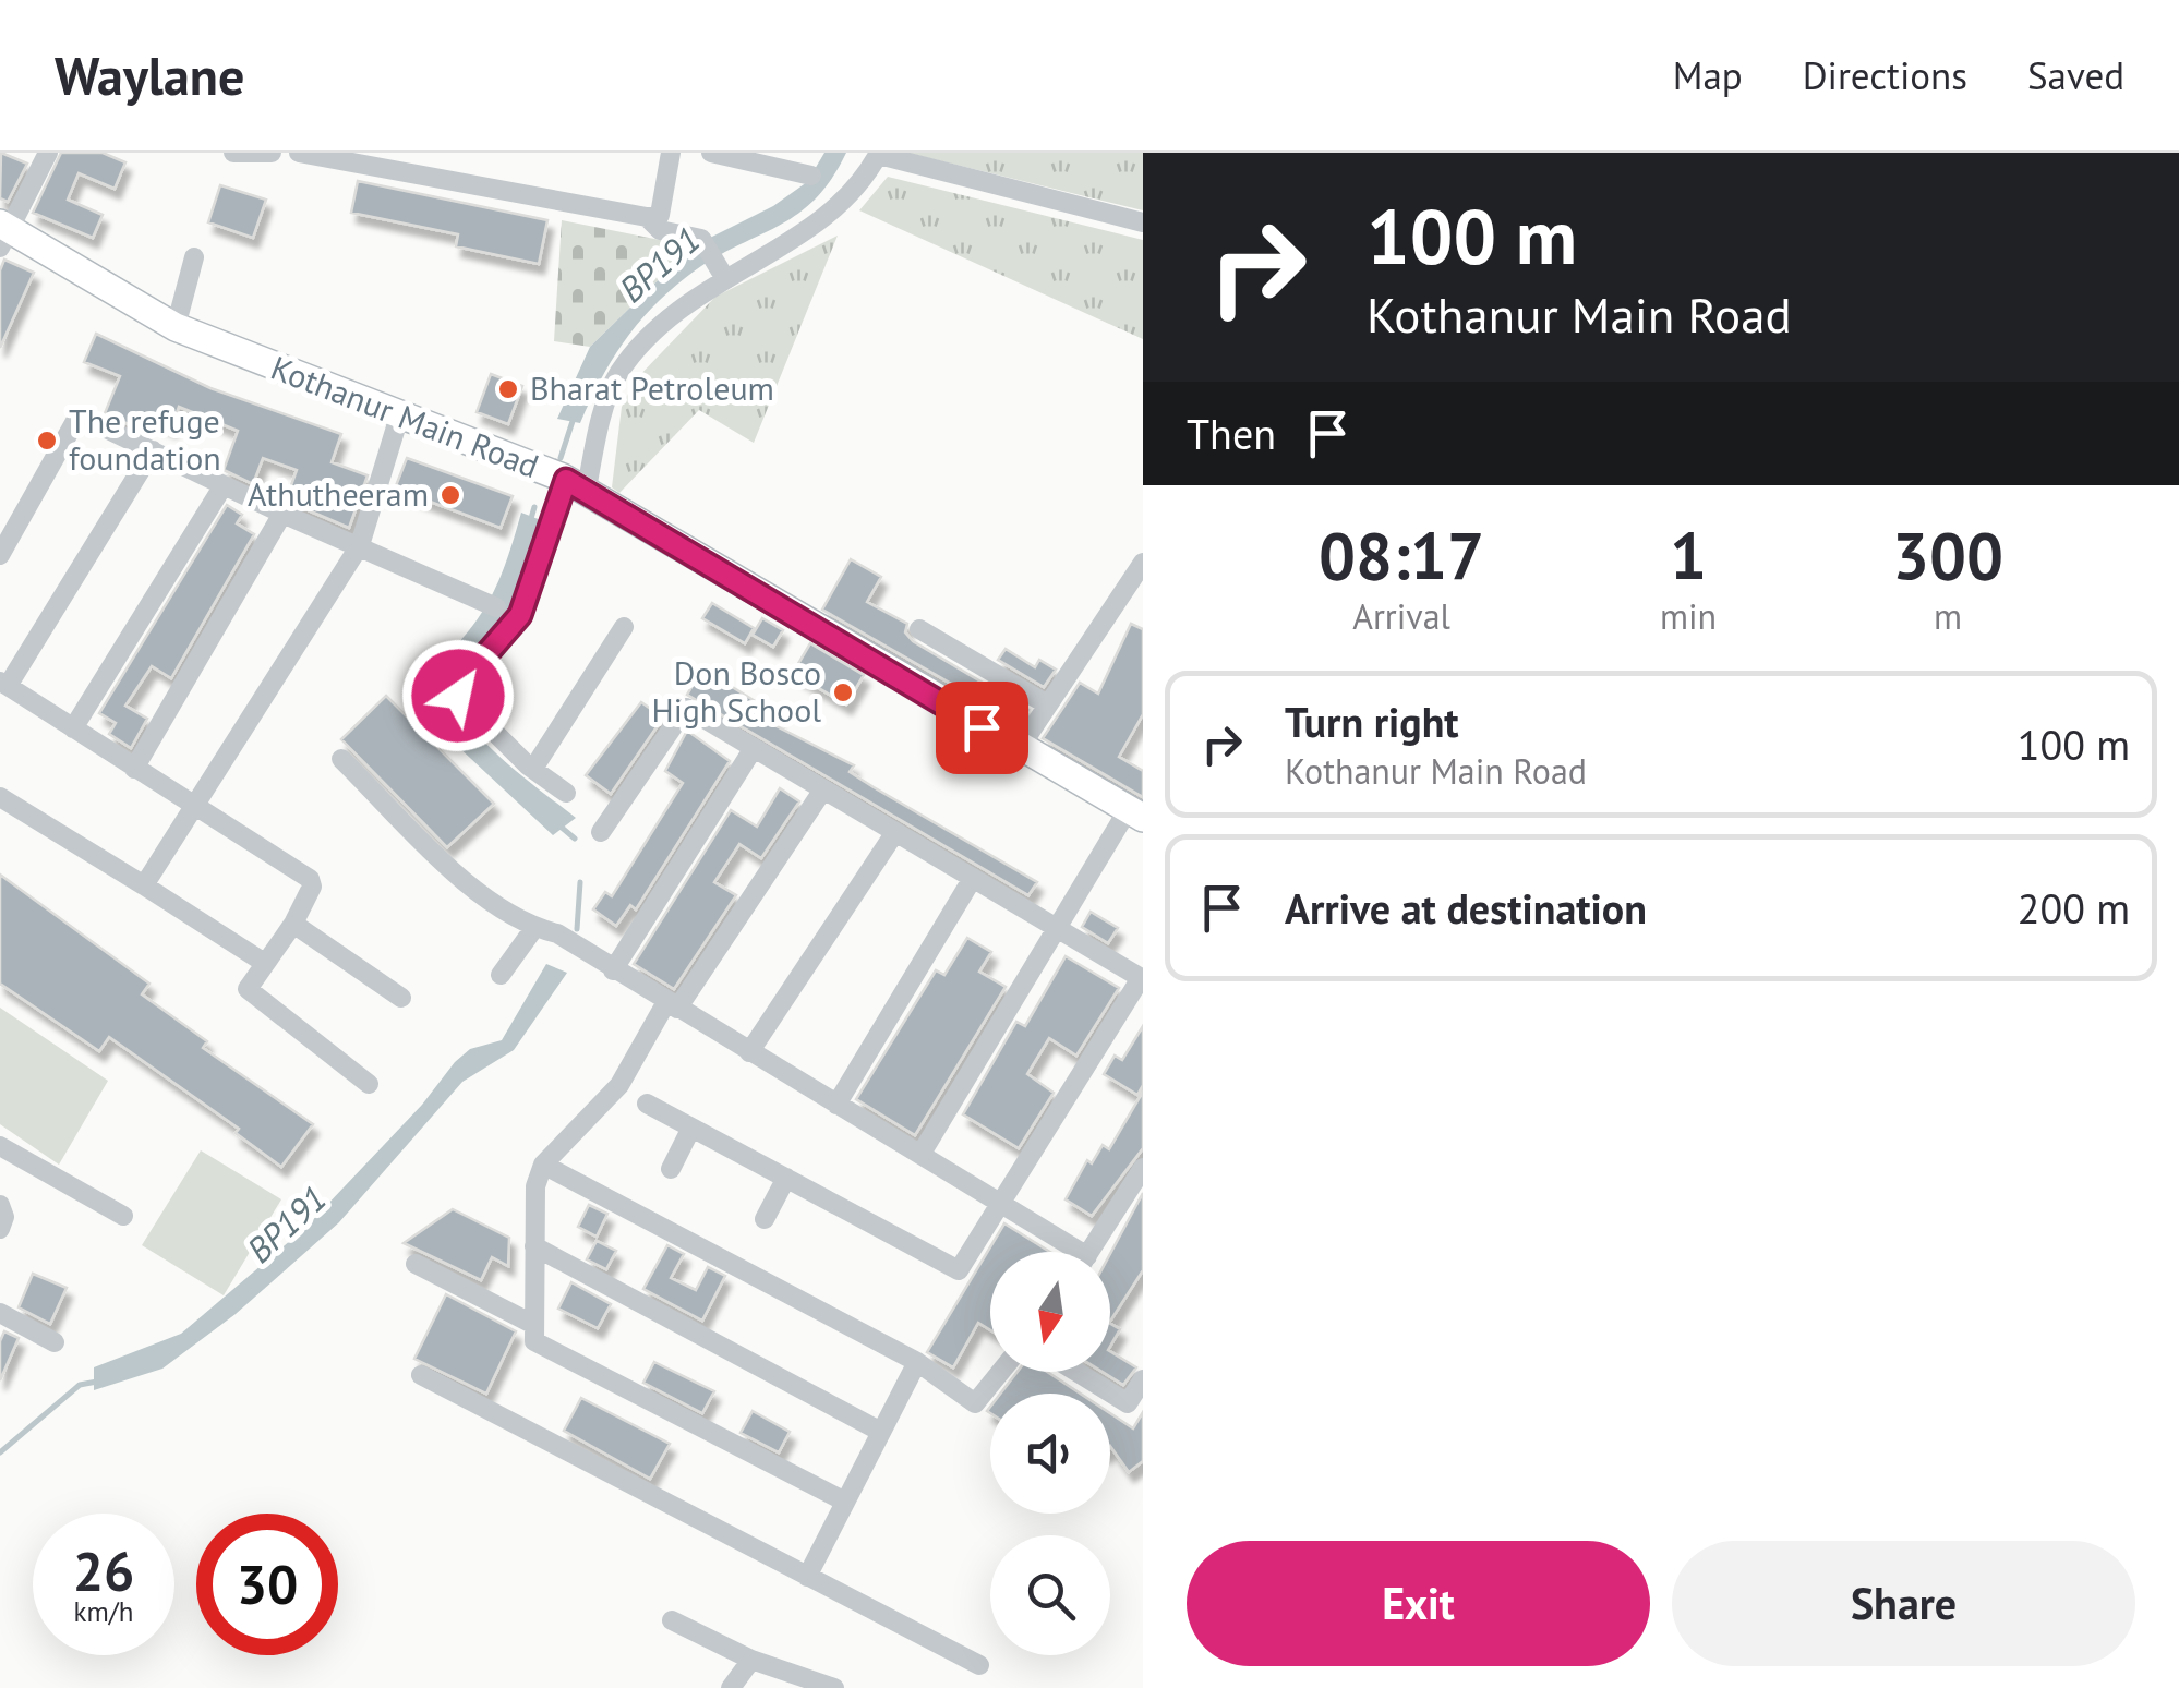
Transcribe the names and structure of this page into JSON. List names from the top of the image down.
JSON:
{
  "streets": {
    "main road": ["Kothanur Main Road"]
  },
  "water": ["BP191"],
  "places": [
    "Bharat Petroleum",
    "The refuge foundation",
    "Athutheeram",
    "Don Bosco High School"
  ],
  "north": "bottom",
  "page": {
    "header": "Waylane",
    "nav": ["Map", "Directions", "Saved"],
    "turn": ["100 m", "Kothanur Main Road"],
    "then": "Then",
    "eta": [
      "08:17",
      "Arrival",
      "1",
      "min",
      "300",
      "m"
    ],
    "list": [
      {
        "name": "Turn right",
        "note": "Kothanur Main Road",
        "value": "100 m"
      },
      {
        "name": "Arrive at destination",
        "value": "200 m"
      }
    ],
    "speed": "26 km/h",
    "limit": "30",
    "buttons": ["Exit", "Share"]
  }
}
